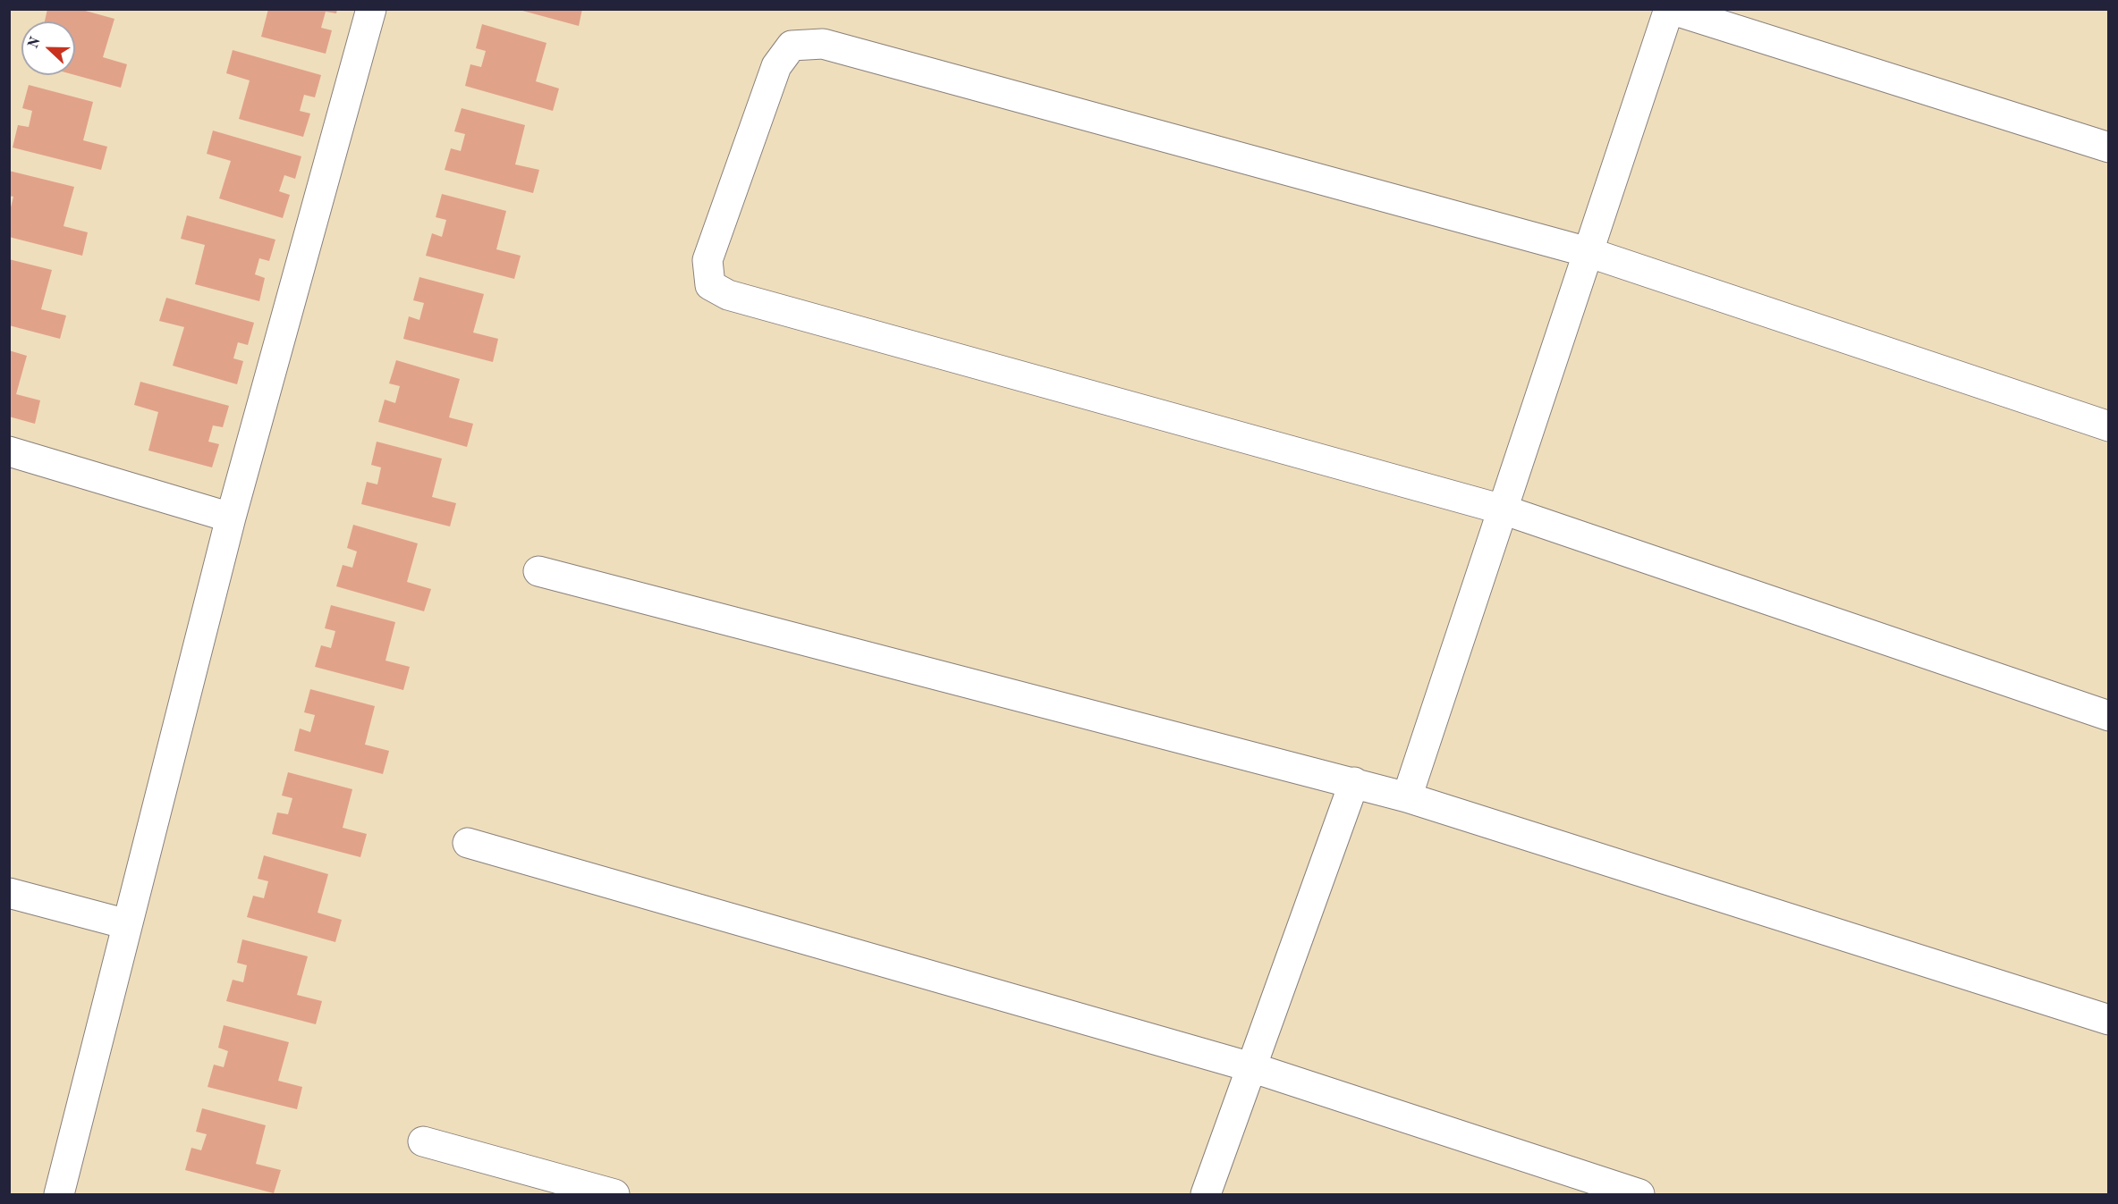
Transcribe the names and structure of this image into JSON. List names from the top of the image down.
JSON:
{
  "north": "left"
}
